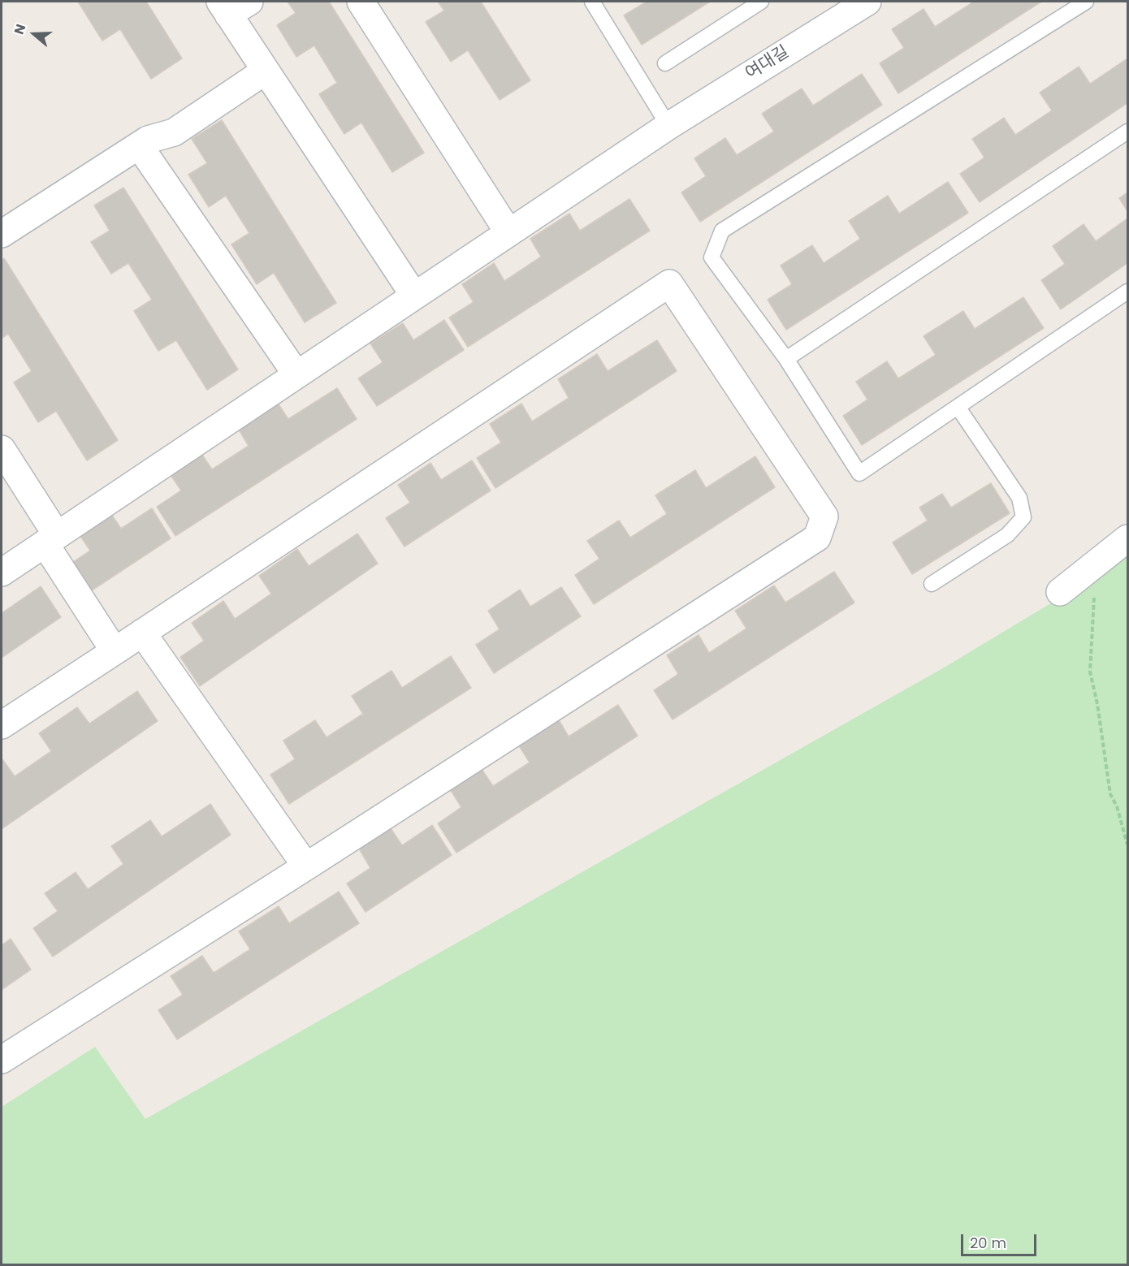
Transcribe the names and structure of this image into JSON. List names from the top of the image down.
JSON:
{
  "streets": {
    "street": ["여대길"]
  },
  "scale_bar": "20 m",
  "north": "left"
}
